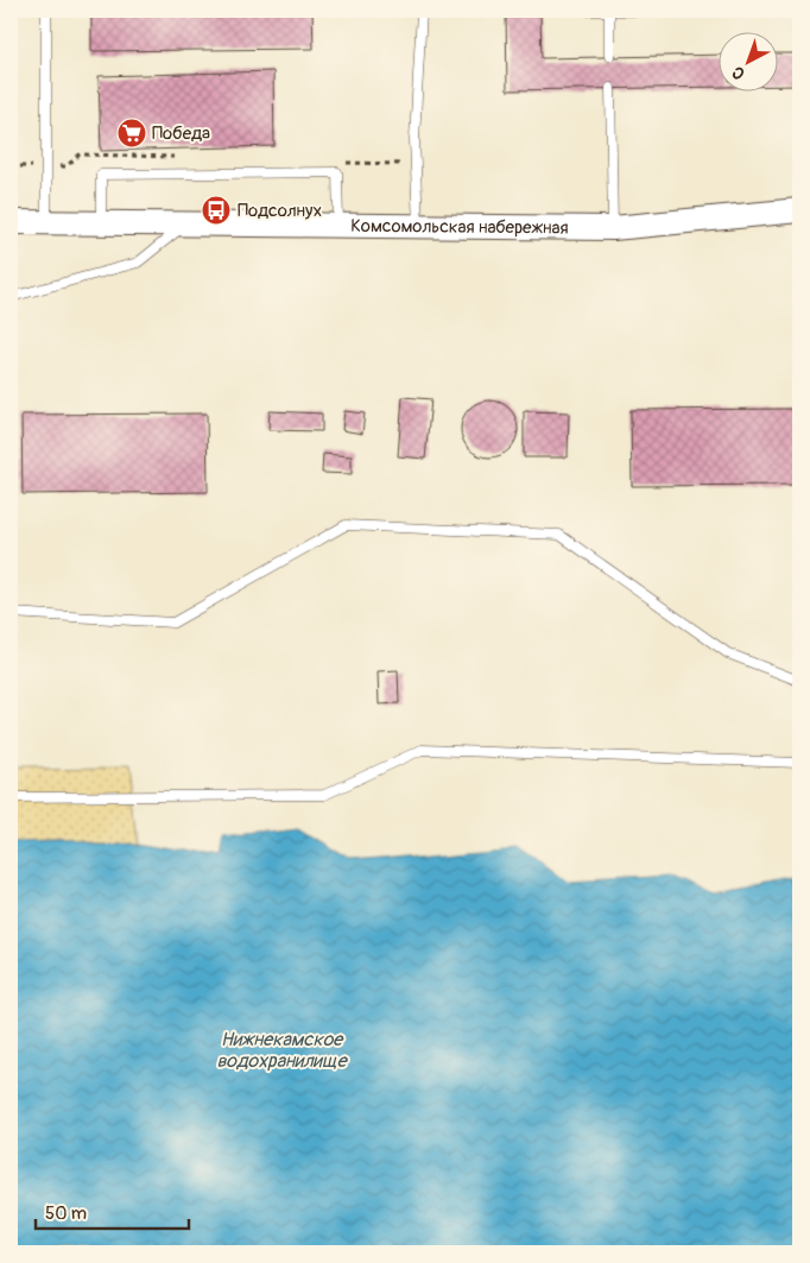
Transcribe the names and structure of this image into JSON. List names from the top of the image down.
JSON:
{
  "streets": {
    "street": ["Комсомольская набережная"]
  },
  "water": ["Нижнекамское водохранилище"],
  "places": {
    "supermarket": ["Победа"],
    "bus stop": ["Подсолнух"]
  },
  "scale_bar": "50 m",
  "north": "bottom left"
}
